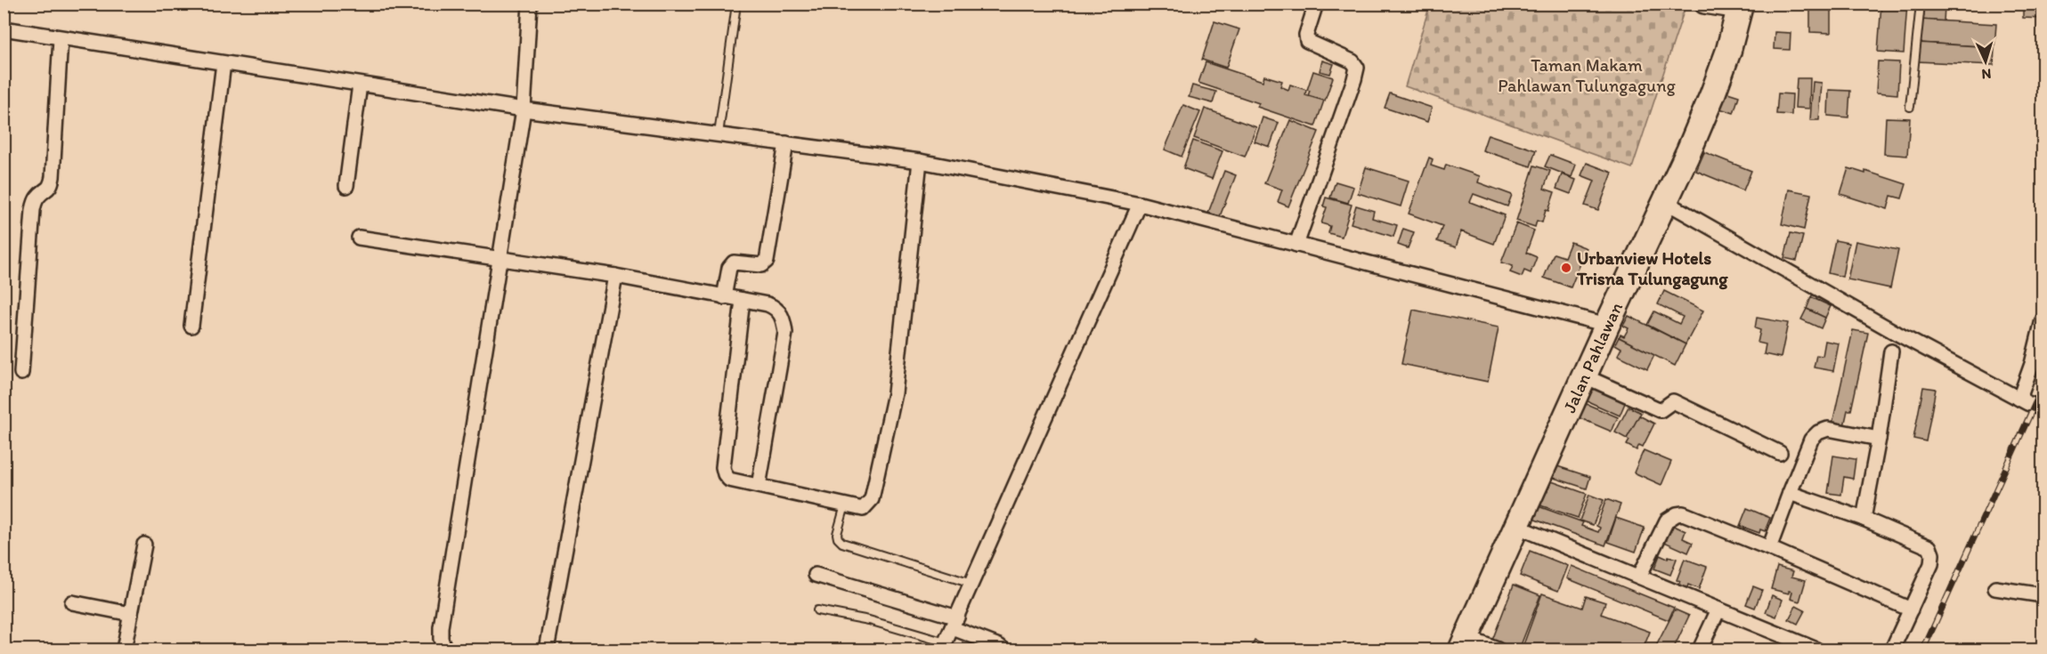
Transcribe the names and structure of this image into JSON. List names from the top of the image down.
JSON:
{
  "streets": {
    "highway": ["Jalan Pahlawan"]
  },
  "parks": ["Taman Makam Pahlawan Tulungagung"],
  "places": ["Urbanview Hotels Trisna Tulungagung"],
  "north": "bottom"
}
